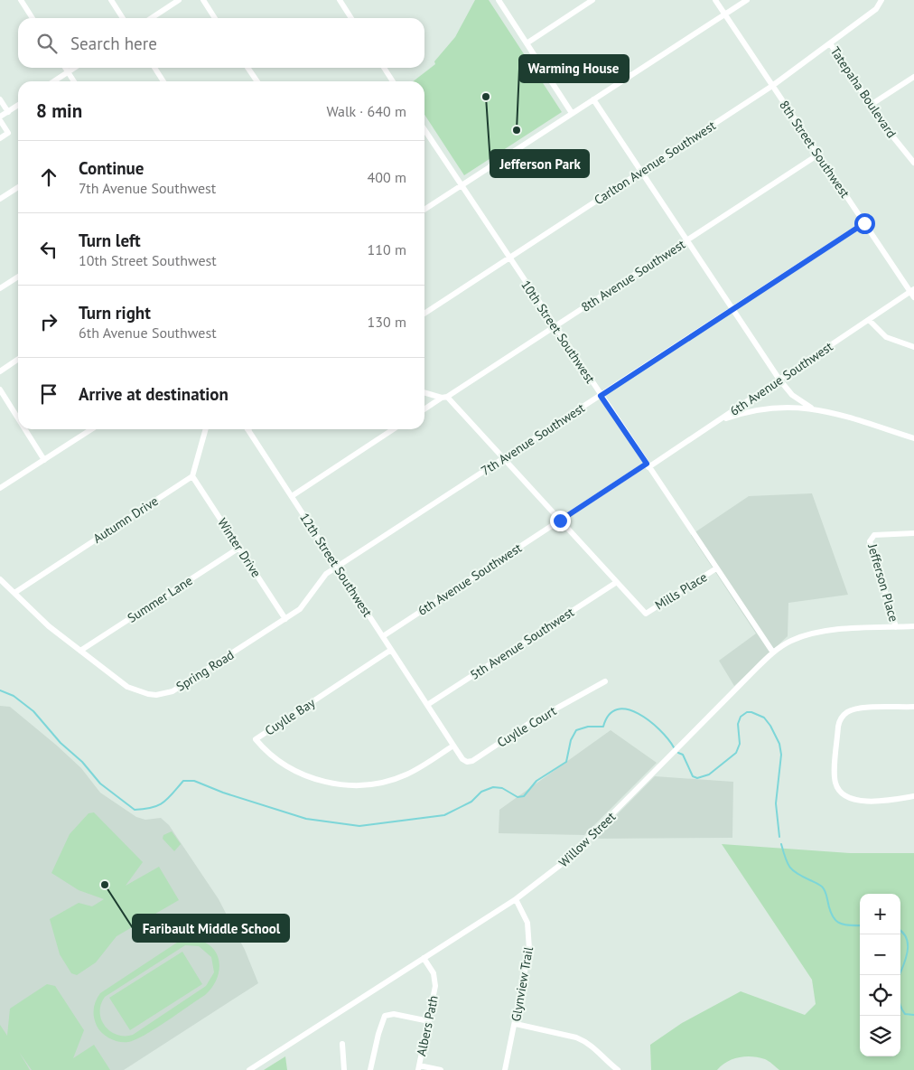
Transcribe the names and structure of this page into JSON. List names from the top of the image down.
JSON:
{
  "streets": {
    "street": [
      "Tatepaha Boulevard",
      "8th Street Southwest",
      "Carlton Avenue Southwest",
      "8th Avenue Southwest",
      "10th Street Southwest",
      "6th Avenue Southwest",
      "7th Avenue Southwest",
      "Autumn Drive",
      "Winter Drive",
      "12th Street Southwest",
      "Jefferson Place",
      "Mills Place",
      "Summer Lane",
      "5th Avenue Southwest",
      "Spring Road",
      "Cuylle Bay",
      "Cuylle Court",
      "Willow Street",
      "Glynview Trail",
      "Albers Path"
    ]
  },
  "crossings": [
    ["Tatepaha Boulevard", "Carlton Avenue Southwest"],
    ["8th Street Southwest", "Carlton Avenue Southwest"],
    ["8th Street Southwest", "8th Avenue Southwest"],
    ["8th Street Southwest", "6th Avenue Southwest"],
    ["8th Street Southwest", "7th Avenue Southwest"],
    ["Carlton Avenue Southwest", "10th Street Southwest"],
    ["8th Avenue Southwest", "10th Street Southwest"],
    ["10th Street Southwest", "6th Avenue Southwest"],
    ["10th Street Southwest", "7th Avenue Southwest"],
    ["10th Street Southwest", "Mills Place"],
    ["10th Street Southwest", "Willow Street"],
    ["6th Avenue Southwest", "12th Street Southwest"],
    ["7th Avenue Southwest", "12th Street Southwest"],
    ["7th Avenue Southwest", "Spring Road"],
    ["Autumn Drive", "Winter Drive"],
    ["Autumn Drive", "Spring Road"],
    ["Winter Drive", "Summer Lane"],
    ["Winter Drive", "Spring Road"],
    ["12th Street Southwest", "5th Avenue Southwest"],
    ["12th Street Southwest", "Spring Road"],
    ["12th Street Southwest", "Cuylle Bay"],
    ["Jefferson Place", "Willow Street"],
    ["Mills Place", "5th Avenue Southwest"],
    ["Summer Lane", "Spring Road"],
    ["Cuylle Bay", "Cuylle Court"],
    ["Willow Street", "Glynview Trail"],
    ["Willow Street", "Albers Path"]
  ],
  "places": ["Jefferson Park", "Warming House", "Faribault Middle School"],
  "page": {
    "search": "Search here",
    "heading": ["8 min", "Walk · 640 m"],
    "list": [
      ["Continue", "7th Avenue Southwest", "400 m"],
      ["Turn left", "10th Street Southwest", "110 m"],
      ["Turn right", "6th Avenue Southwest", "130 m"],
      "Arrive at destination"
    ],
    "map_buttons": ["+", "−"]
  }
}
